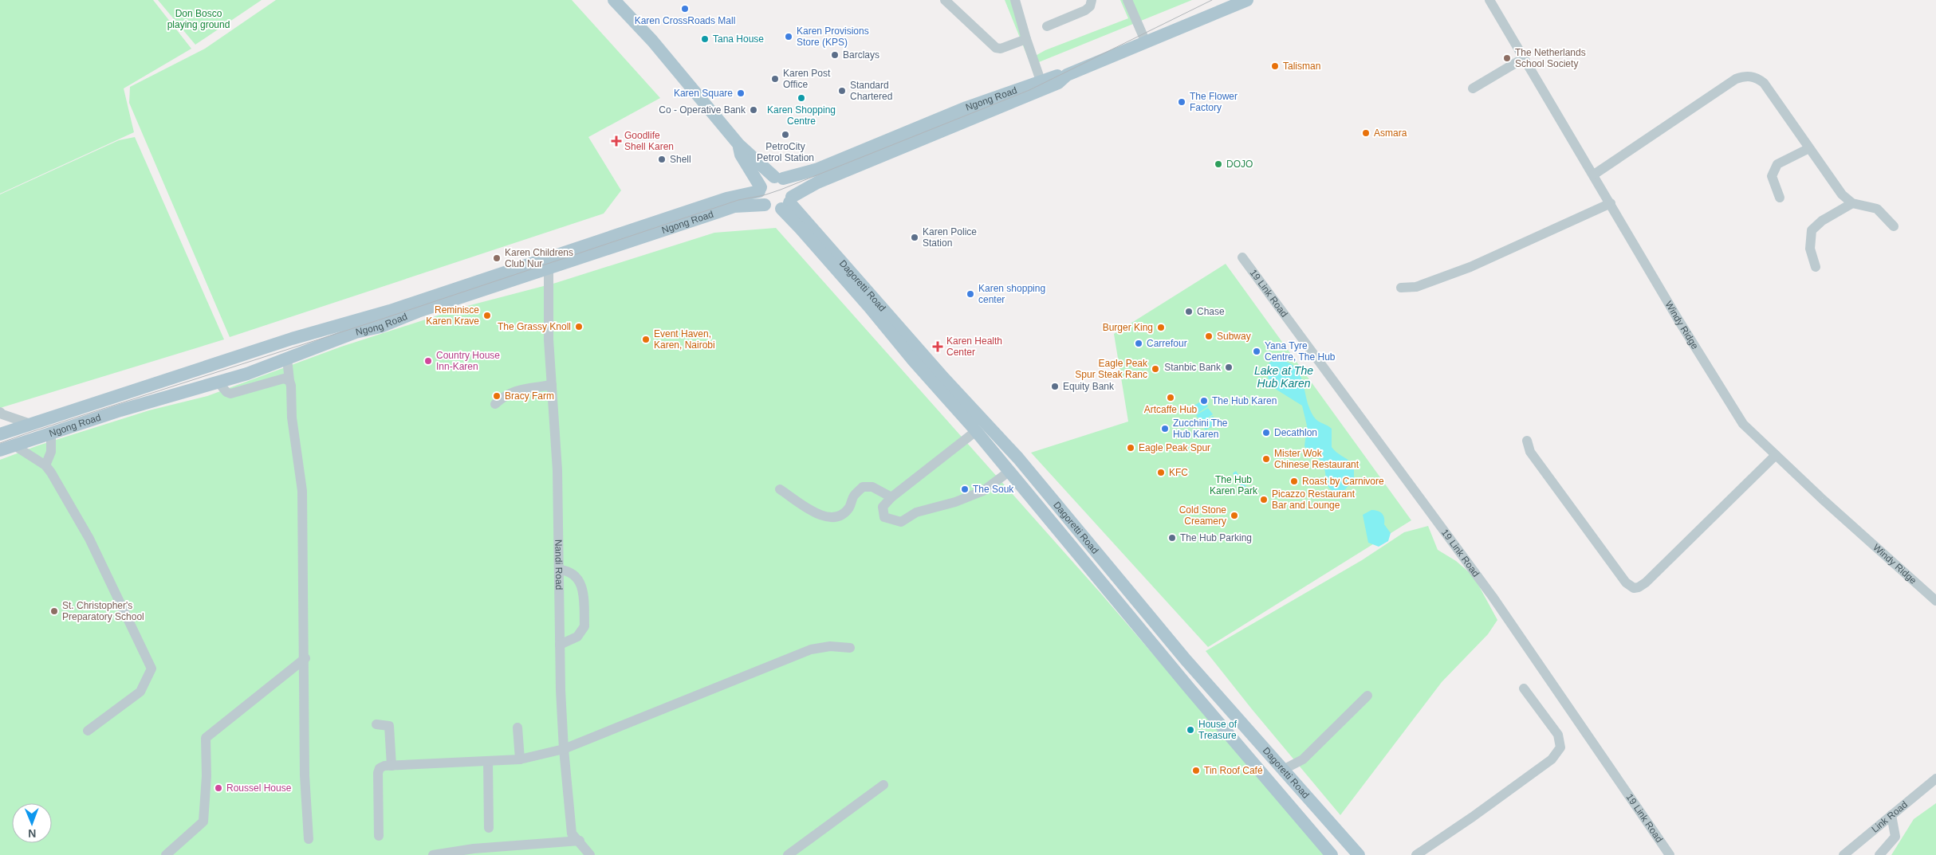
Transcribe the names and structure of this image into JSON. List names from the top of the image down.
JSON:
{
  "streets": {
    "main road": ["Ngong Road", "Dagoretti Road"],
    "street": [
      "19 Link Road",
      "Windy Ridge",
      "Nandi Road",
      "Link Road"
    ]
  },
  "crossings": [
    ["Ngong Road", "Dagoretti Road"],
    ["Ngong Road", "Nandi Road"]
  ],
  "water": ["Lake at The Hub Karen"],
  "parks": ["Don Bosco playing ground", "The Hub Karen Park"],
  "places": {
    "other": [
      "Karen CrossRoads Mall",
      "Karen Provisions Store (KPS)",
      "Tana House",
      "Barclays",
      "The Netherlands School Society",
      "Talisman",
      "Karen Post Office",
      "Standard Chartered",
      "Karen Square",
      "Karen Shopping Centre",
      "The Flower Factory",
      "Co - Operative Bank",
      "Asmara",
      "PetroCity Petrol Station",
      "Shell",
      "DOJO",
      "Karen Police Station",
      "Karen Childrens Club Nur",
      "Karen shopping center",
      "Chase",
      "Reminisce Karen Krave",
      "The Grassy Knoll",
      "Burger King",
      "Subway",
      "Event Haven, Karen, Nairobi",
      "Carrefour",
      "Yana Tyre Centre, The Hub",
      "Country House Inn-Karen",
      "Stanbic Bank",
      "Eagle Peak Spur Steak Ranc",
      "Equity Bank",
      "Bracy Farm",
      "Artcaffe Hub",
      "The Hub Karen",
      "Zucchini The Hub Karen",
      "Decathlon",
      "Eagle Peak Spur",
      "Mister Wok Chinese Restaurant",
      "KFC",
      "Roast by Carnivore",
      "The Souk",
      "Picazzo Restaurant Bar and Lounge",
      "Cold Stone Creamery",
      "The Hub Parking",
      "St. Christopher's Preparatory School",
      "House of Treasure",
      "Tin Roof Café",
      "Roussel House"
    ],
    "health": ["Goodlife Shell Karen", "Karen Health Center"]
  },
  "north": "bottom"
}
